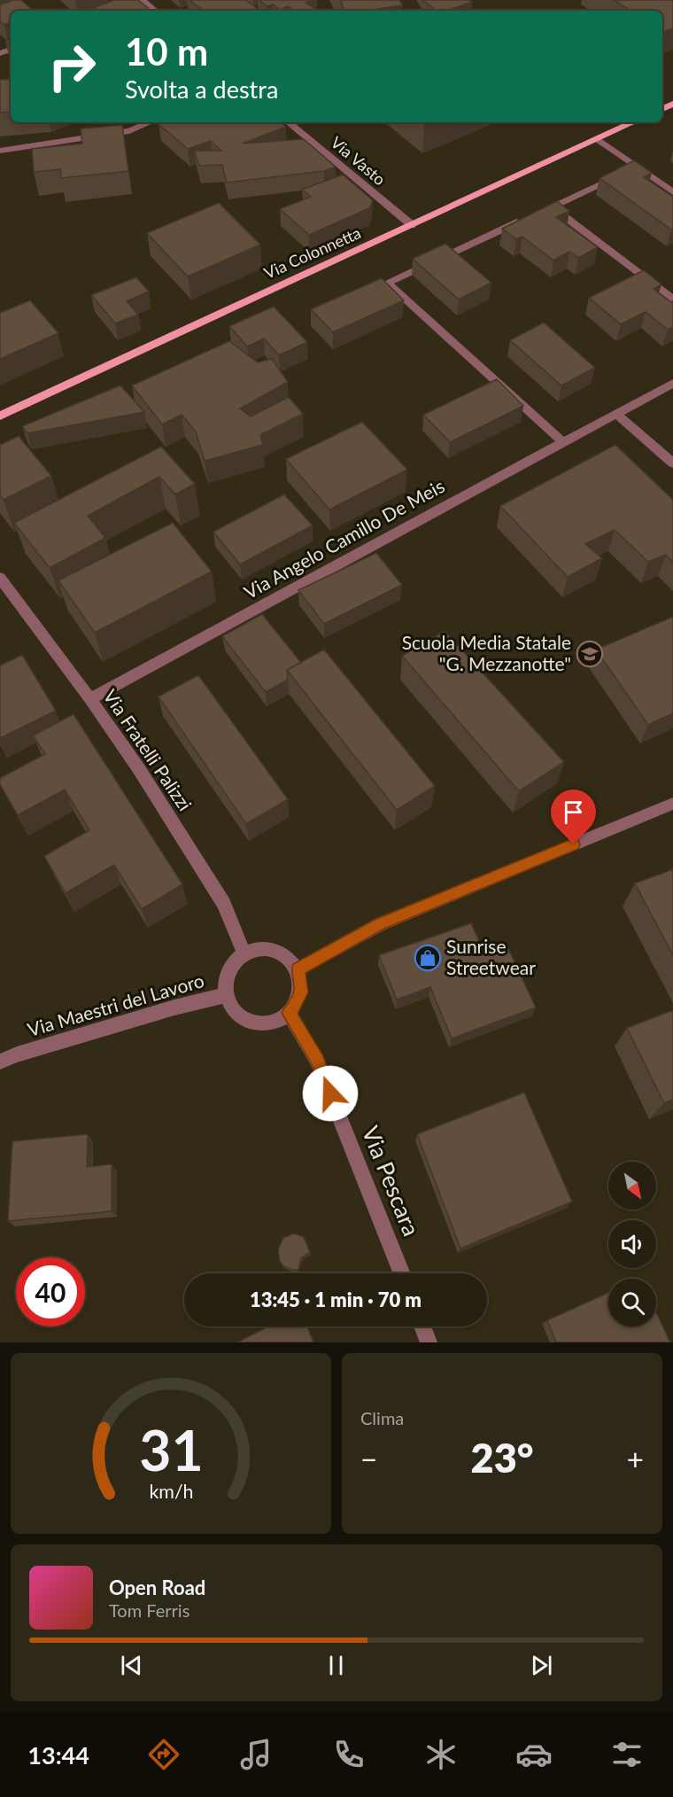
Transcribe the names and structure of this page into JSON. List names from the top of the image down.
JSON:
{
  "streets": {
    "main road": ["Via Colonnetta"],
    "street": [
      "Via Vasto",
      "Via Angelo Camillo De Meis",
      "Via Fratelli Palizzi",
      "Via Maestri del Lavoro",
      "Via Pescara"
    ]
  },
  "crossings": [
    ["Via Vasto", "Via Colonnetta"],
    ["Via Angelo Camillo De Meis", "Via Fratelli Palizzi"],
    ["Via Fratelli Palizzi", "Via Maestri del Lavoro"],
    ["Via Fratelli Palizzi", "Via Pescara"],
    ["Via Maestri del Lavoro", "Via Pescara"]
  ],
  "places": {
    "school or university": ["Scuola Media Statale \"G. Mezzanotte\""],
    "shop": ["Sunrise Streetwear"]
  },
  "north": "bottom right",
  "page": {
    "turn": ["10 m", "Svolta a destra"],
    "limit": "40",
    "trip": "13:45 · 1 min · 70 m",
    "tile": "Clima",
    "heat": ["−", "23°", "+"],
    "song": ["Open Road", "Tom Ferris"],
    "tabs": "13:44",
    "gauge": ["31", "km/h"]
  }
}
